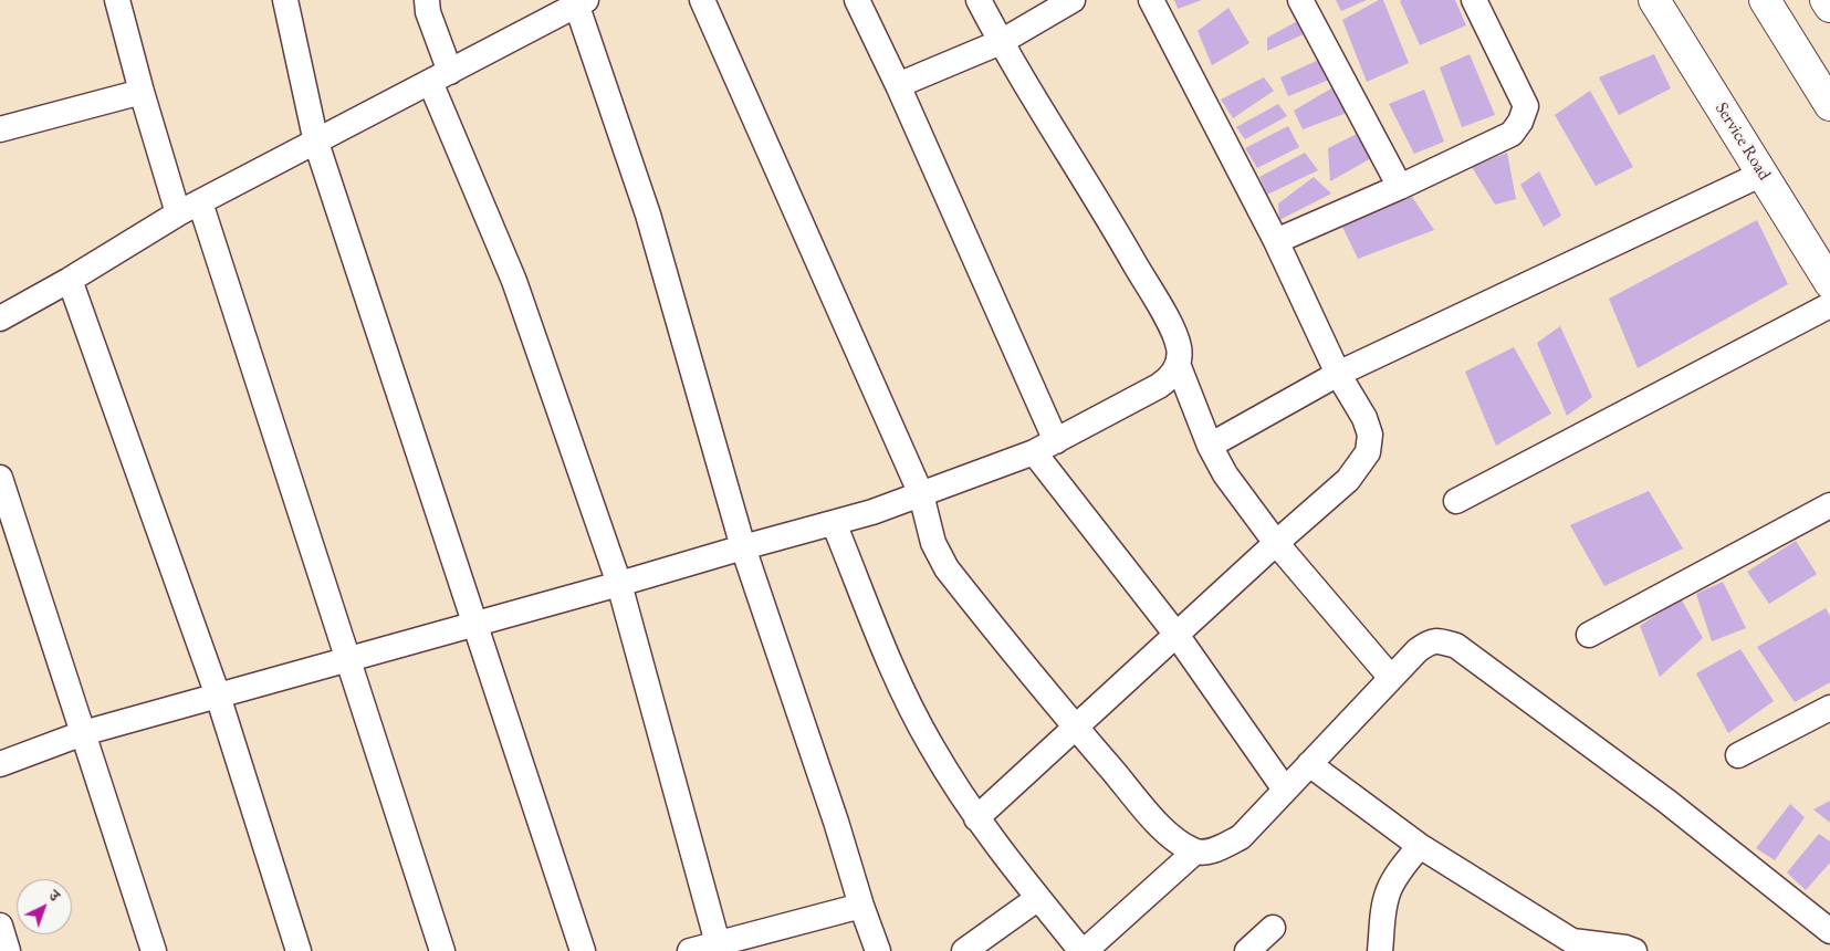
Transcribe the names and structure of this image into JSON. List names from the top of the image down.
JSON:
{
  "streets": {
    "main road": ["Service Road"]
  },
  "north": "top right"
}
